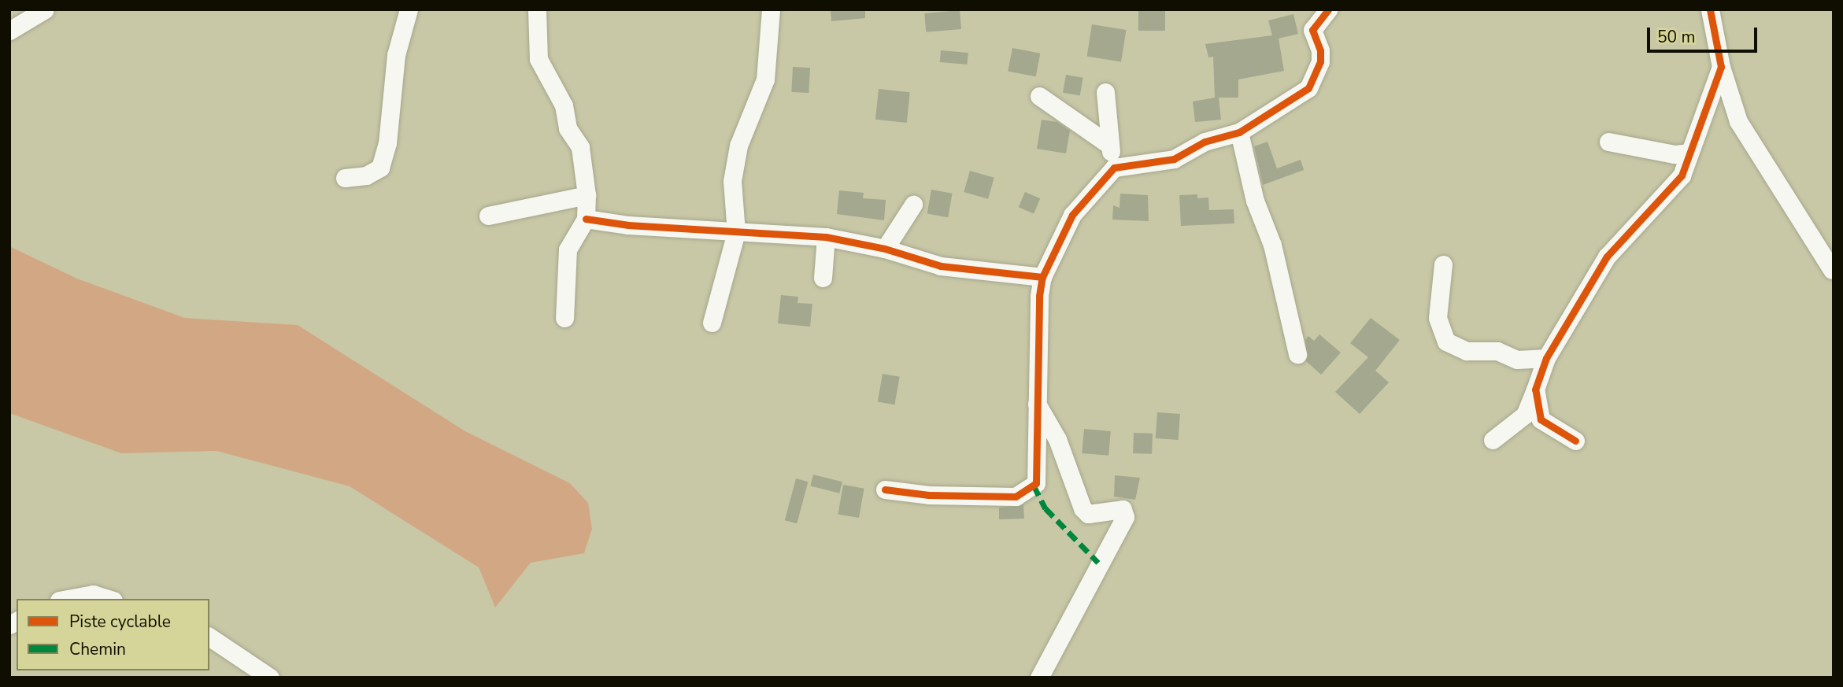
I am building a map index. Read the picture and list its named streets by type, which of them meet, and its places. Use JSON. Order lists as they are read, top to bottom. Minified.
{"legend":["Piste cyclable","Chemin"],"scale_bar":"50 m"}
